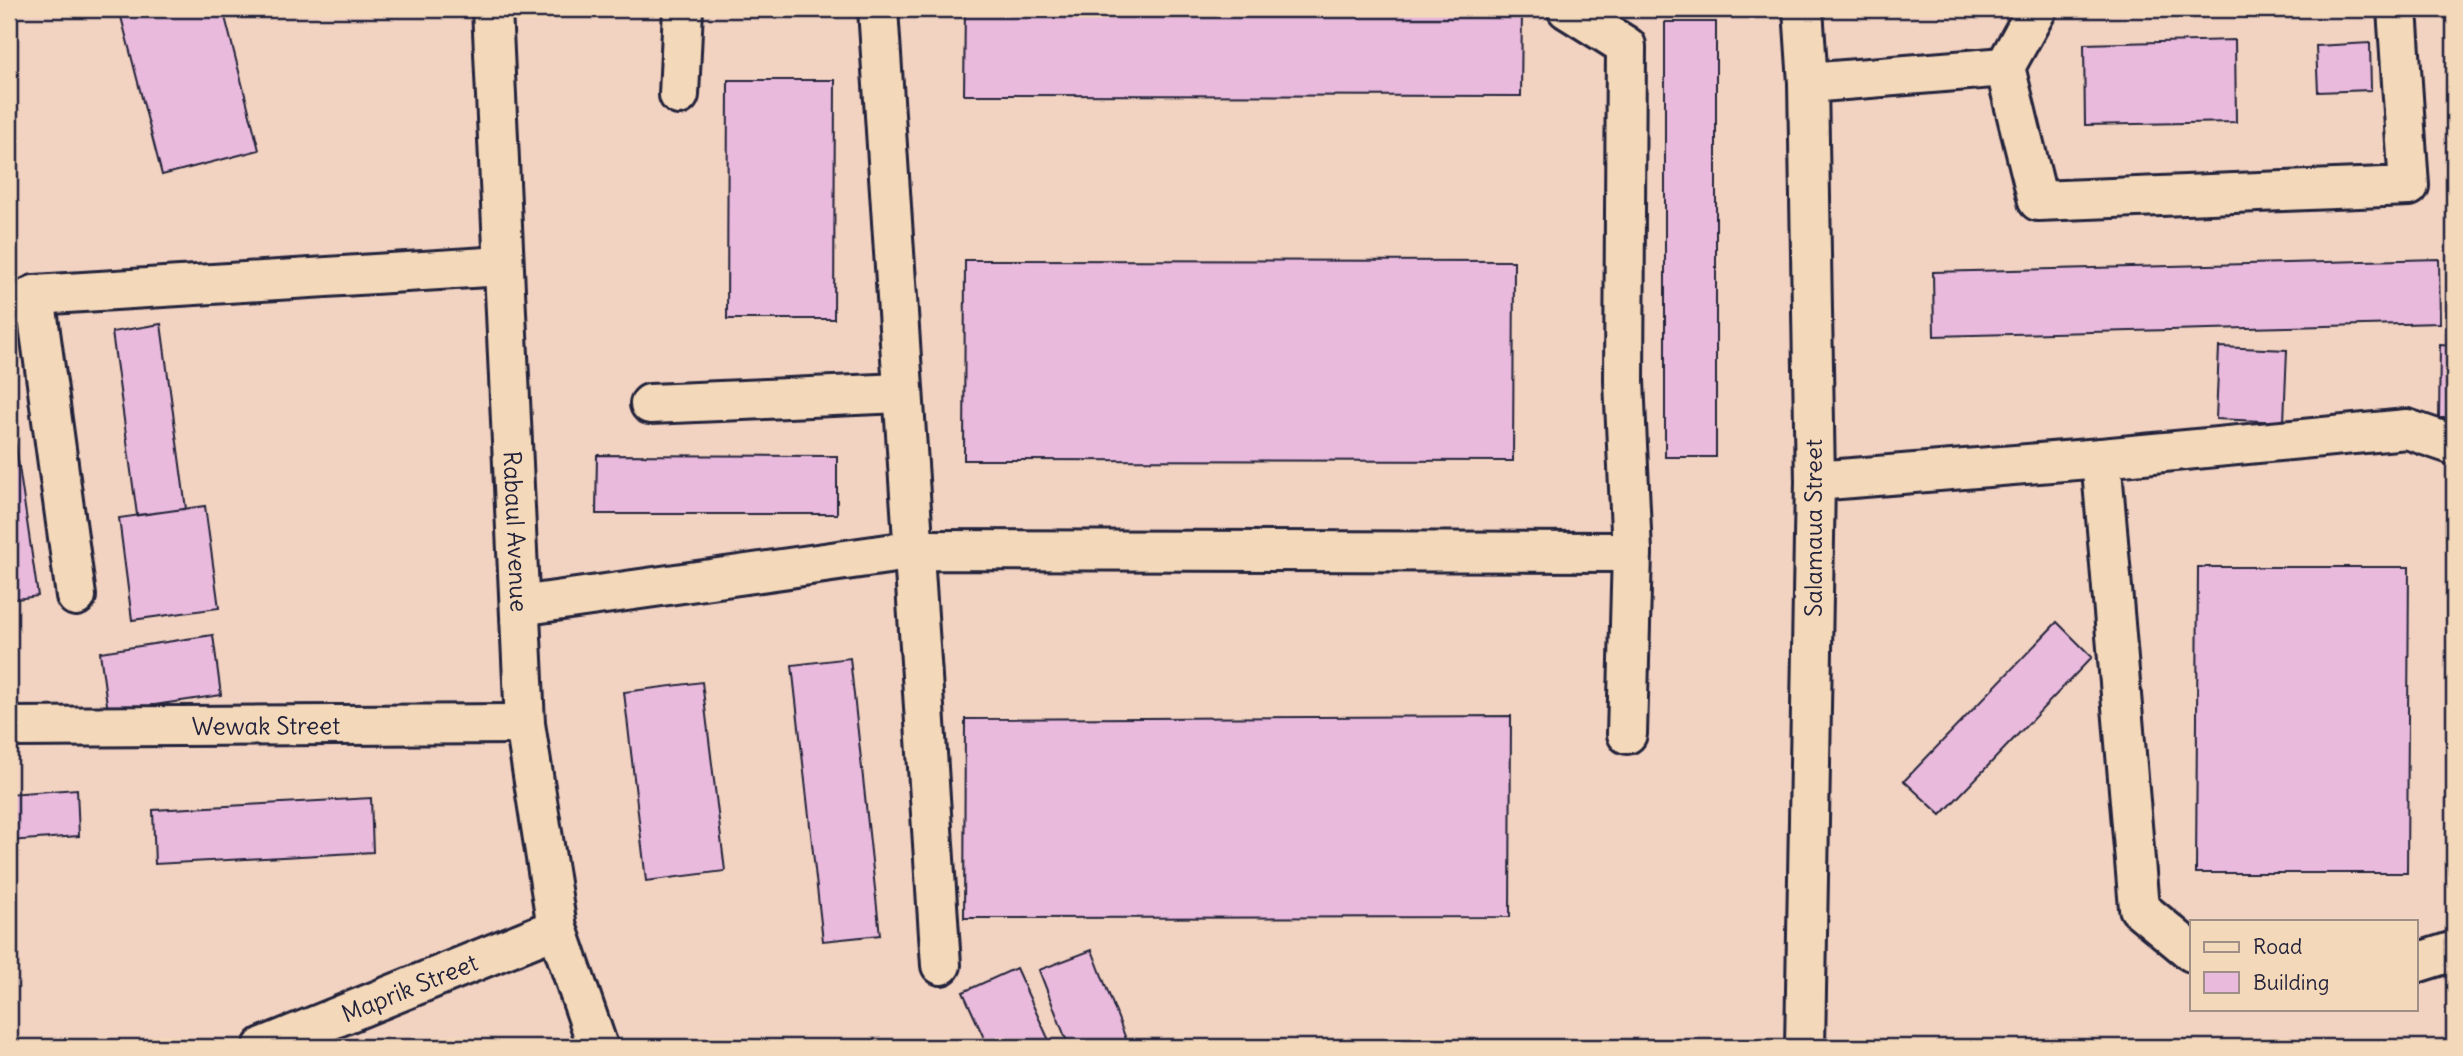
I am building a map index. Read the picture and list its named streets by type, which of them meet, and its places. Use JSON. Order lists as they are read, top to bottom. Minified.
{"streets":{"street":["Salamaua Street","Rabaul Avenue","Wewak Street","Maprik Street"]},"crossings":[["Rabaul Avenue","Wewak Street"],["Rabaul Avenue","Maprik Street"]],"legend":["Road","Building"]}
